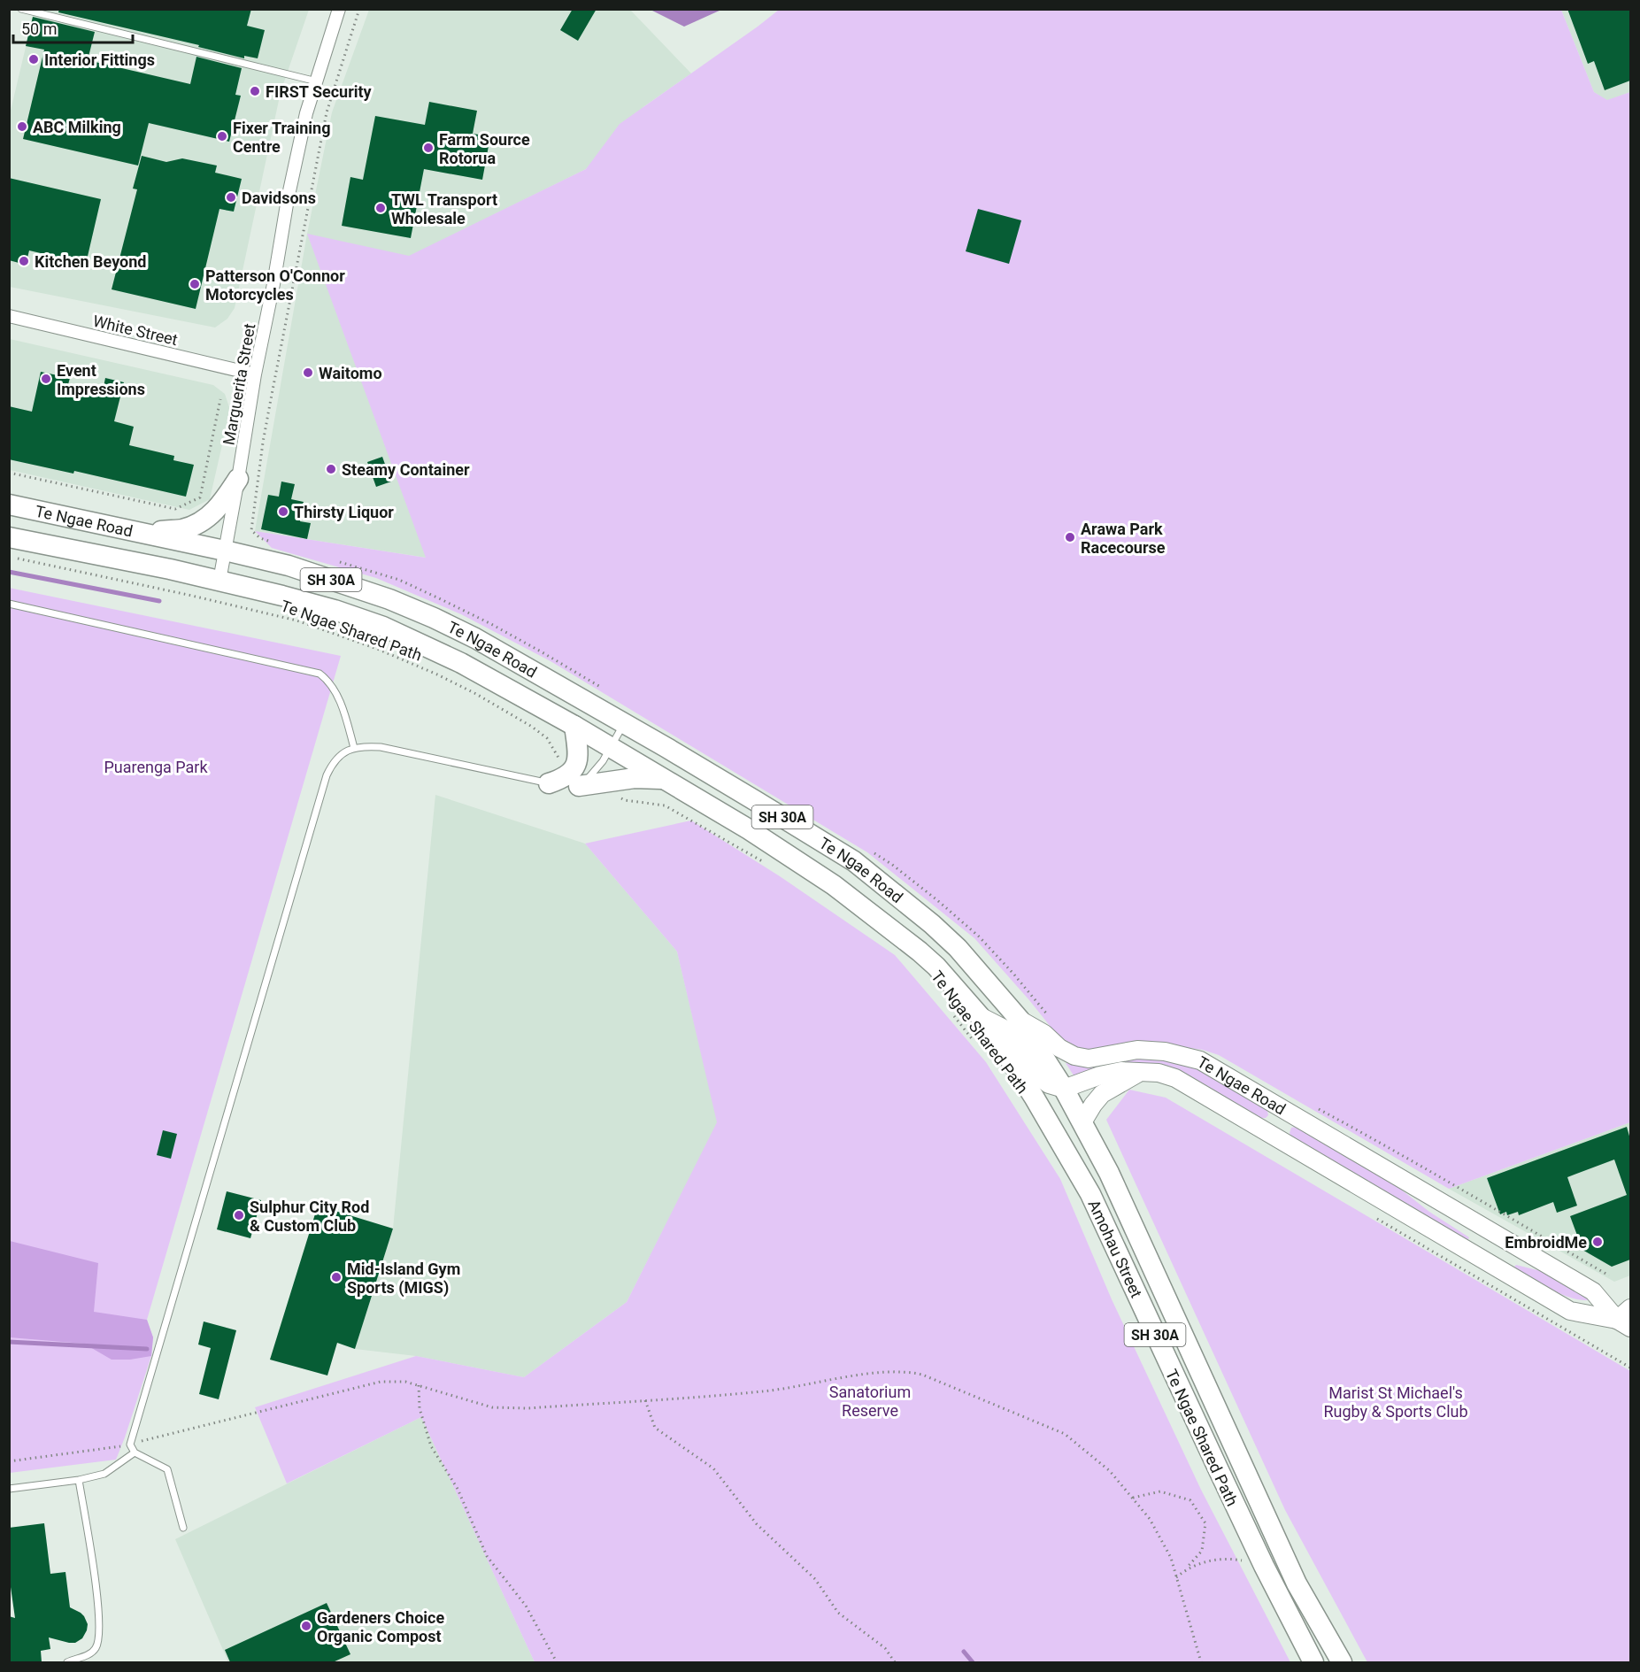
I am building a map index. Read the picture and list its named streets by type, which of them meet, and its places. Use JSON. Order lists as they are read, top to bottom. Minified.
{"streets":{"main road":["Te Ngae Road","SH 30A","Amohau Street"],"street":["White Street","Marguerita Street"],"path":["Te Ngae Shared Path"]},"crossings":[["White Street","Marguerita Street"],["Marguerita Street","Te Ngae Road"],["Te Ngae Road","Amohau Street"]],"parks":["Puarenga Park","Sanatorium Reserve","Marist St Michael's Rugby & Sports Club"],"places":["Interior Fittings","FIRST Security","ABC Milking","Fixer Training Centre","Farm Source Rotorua","Davidsons","TWL Transport Wholesale","Kitchen Beyond","Patterson O'Connor Motorcycles","Waitomo","Event Impressions","Steamy Container","Thirsty Liquor","Arawa Park Racecourse","Sulphur City Rod & Custom Club","EmbroidMe","Mid-Island Gym Sports (MIGS)","Gardeners Choice Organic Compost"],"scale_bar":"50 m"}
